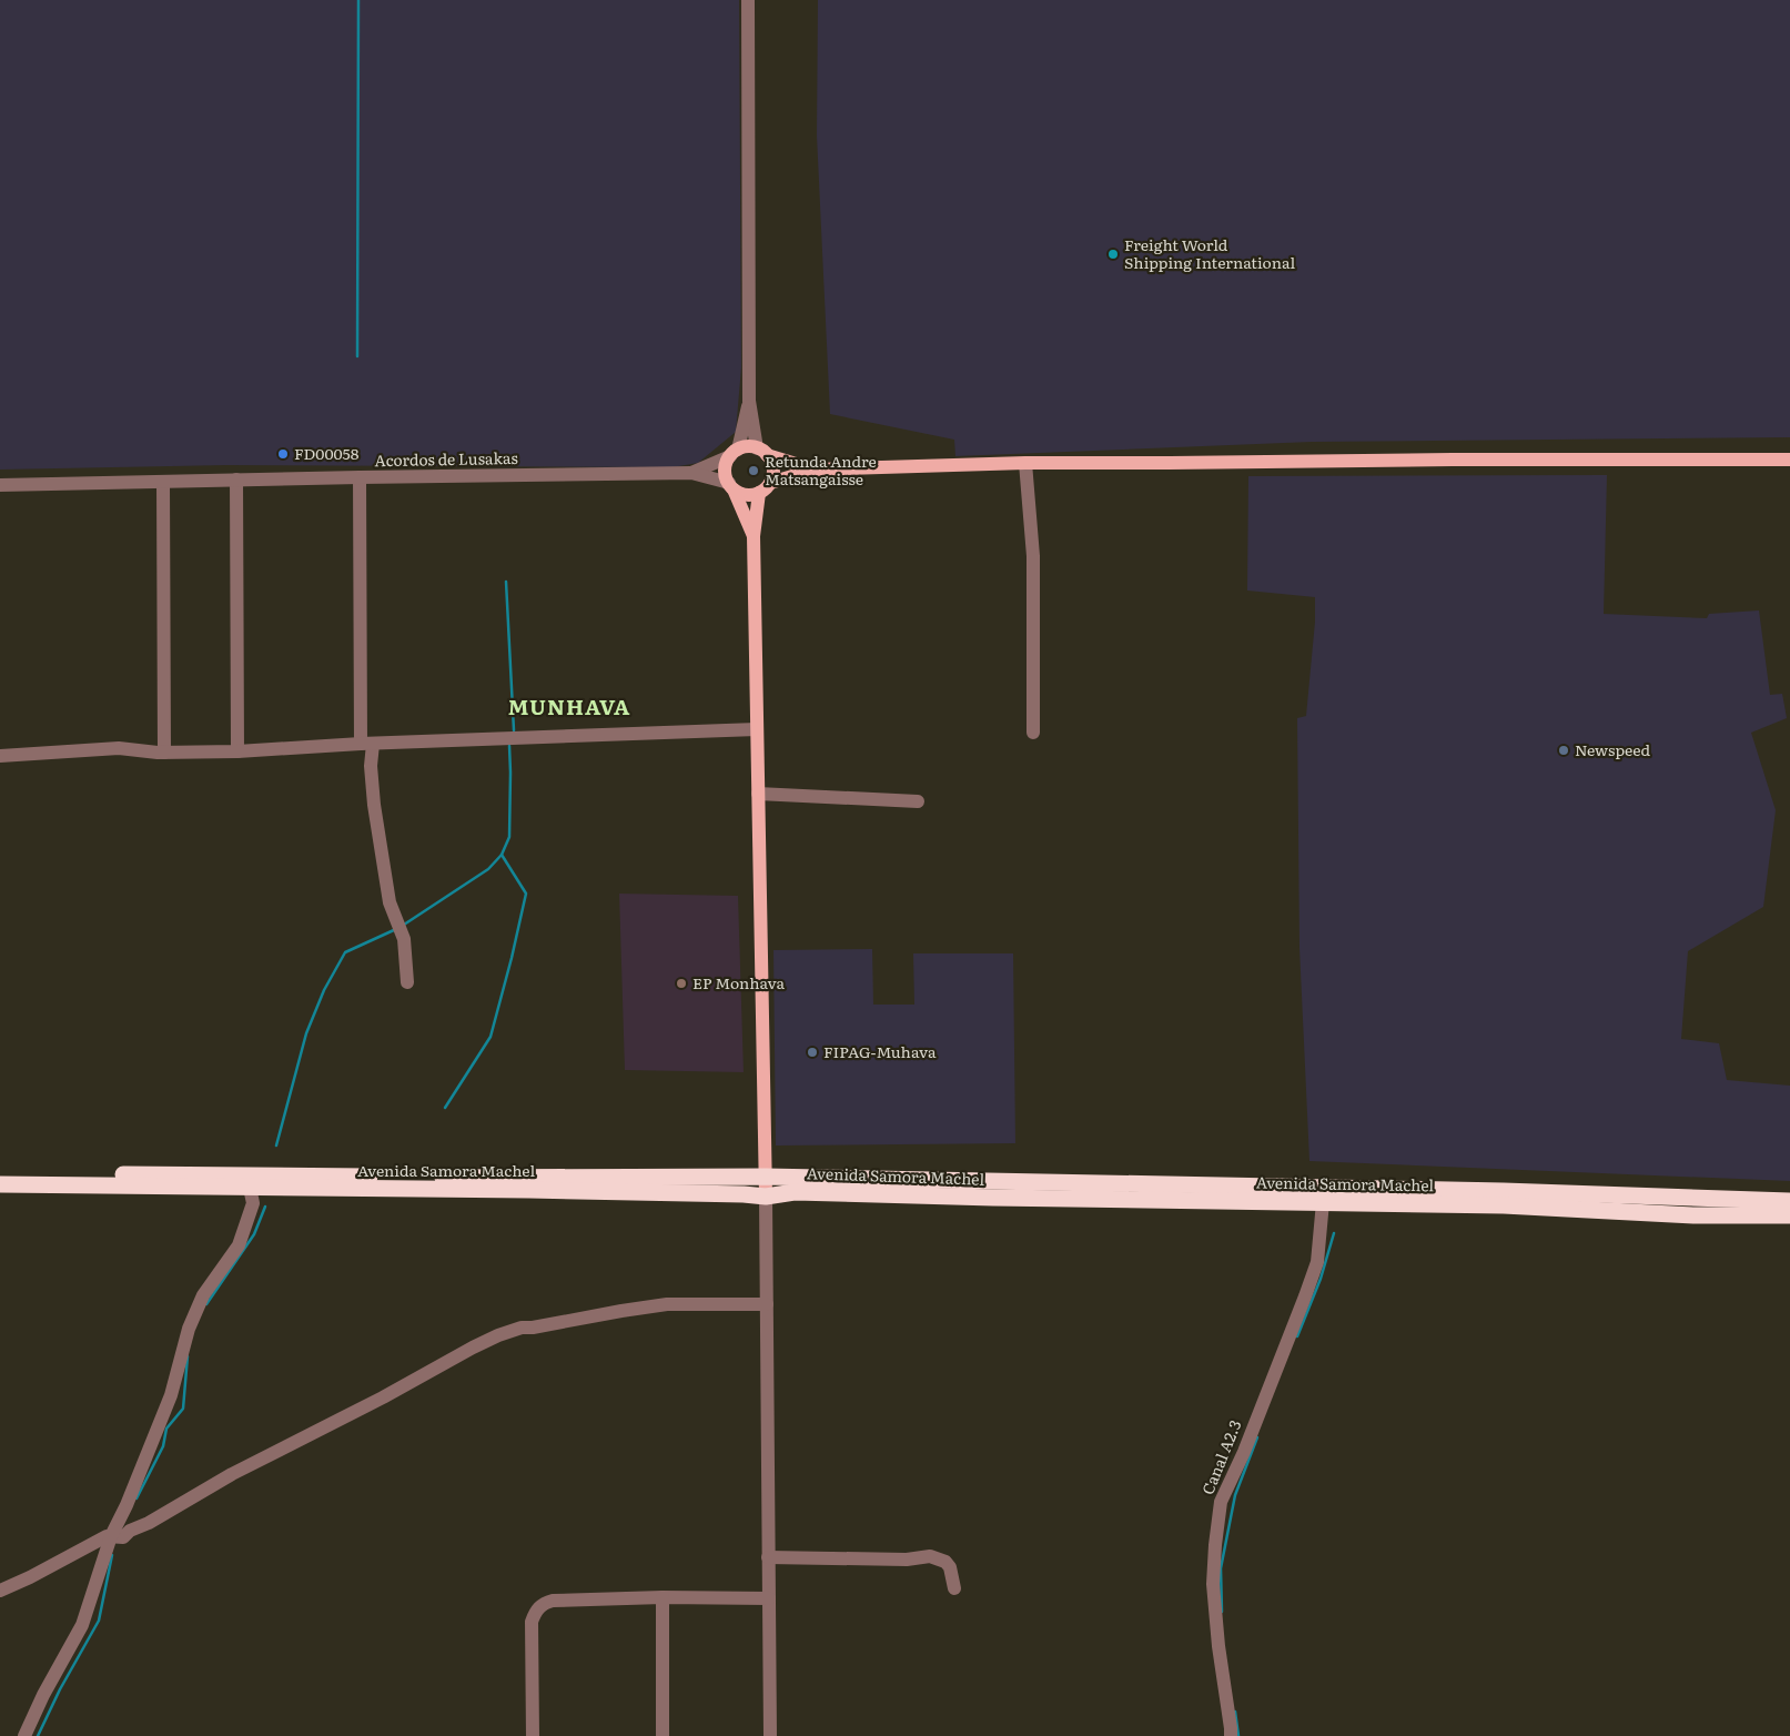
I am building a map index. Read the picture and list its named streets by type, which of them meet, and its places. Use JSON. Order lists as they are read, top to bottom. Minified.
{"streets":{"highway":["Avenida Samora Machel"],"street":["Acordos de Lusakas","Canal A2.3"]},"crossings":[["Avenida Samora Machel","Canal A2.3"]],"districts":["MUNHAVA"],"places":["Freight World Shipping International","FD00058","Retunda Andre Matsangaisse","Newspeed","EP Monhava","FIPAG-Muhava"]}
